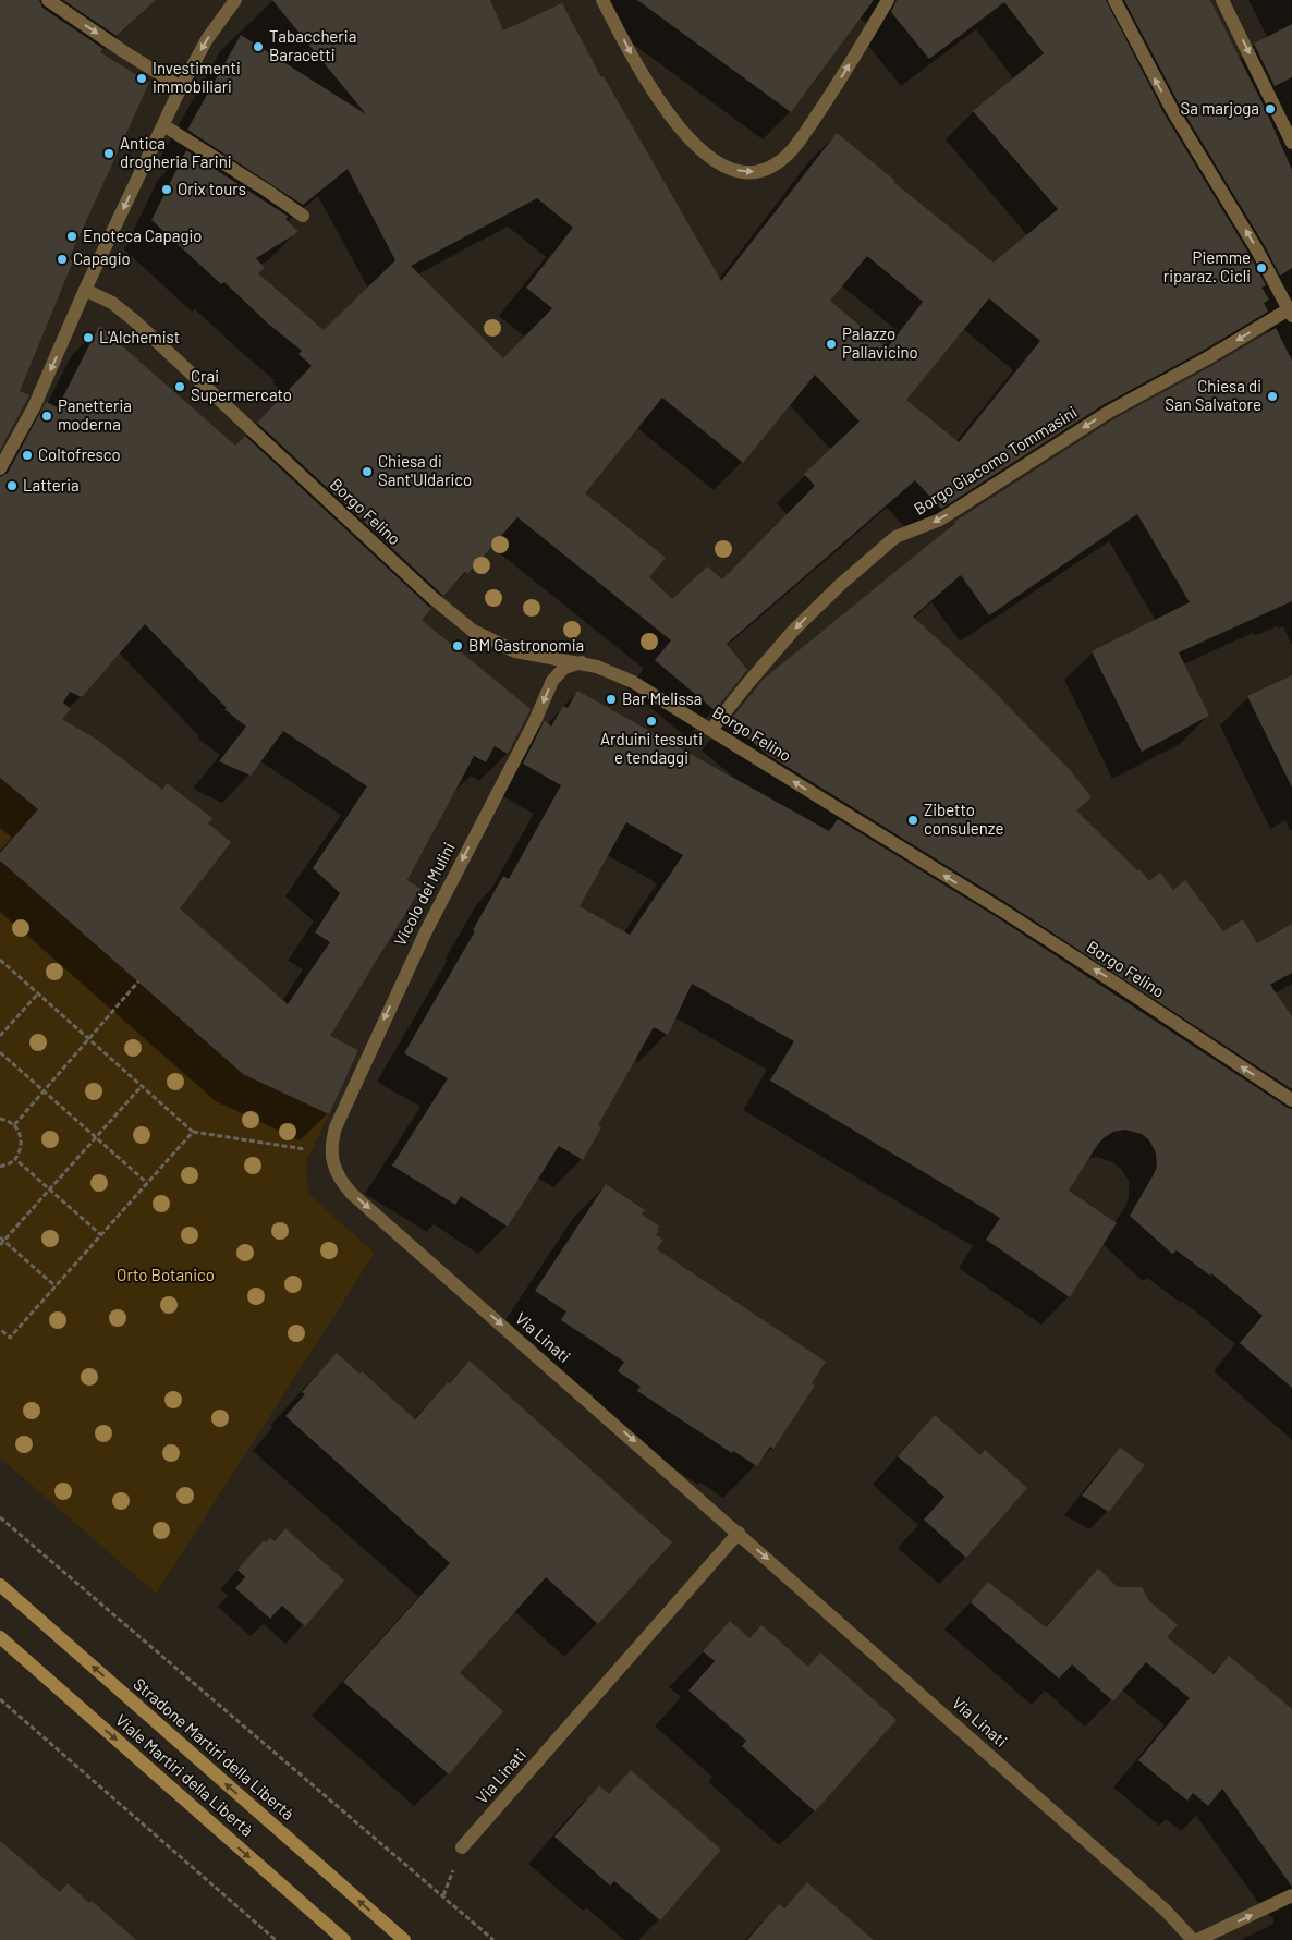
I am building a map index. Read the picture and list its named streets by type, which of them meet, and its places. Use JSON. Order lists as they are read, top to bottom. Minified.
{"streets":{"main road":["Stradone Martiri della Libertà","Viale Martiri della Libertà"],"street":["Borgo Giacomo Tommasini","Borgo Felino","Vicolo dei Mulini","Via Linati"]},"crossings":[["Borgo Giacomo Tommasini","Borgo Felino"],["Borgo Felino","Vicolo dei Mulini"],["Vicolo dei Mulini","Via Linati"]],"one_way":["Borgo Giacomo Tommasini","Borgo Felino","Vicolo dei Mulini","Via Linati","Stradone Martiri della Libertà","Viale Martiri della Libertà"],"parks":["Orto Botanico"],"places":["Tabaccheria Baracetti","Investimenti immobiliari","Sa marjoga","Antica drogheria Farini","Orix tours","Enoteca Capagio","Capagio","Piemme riparaz. Cicli","L'Alchemist","Palazzo Pallavicino","Crai Supermercato","Chiesa di San Salvatore","Panetteria moderna","Coltofresco","Chiesa di Sant'Uldarico","Latteria","BM Gastronomia","Bar Melissa","Arduini tessuti e tendaggi","Zibetto consulenze"]}
